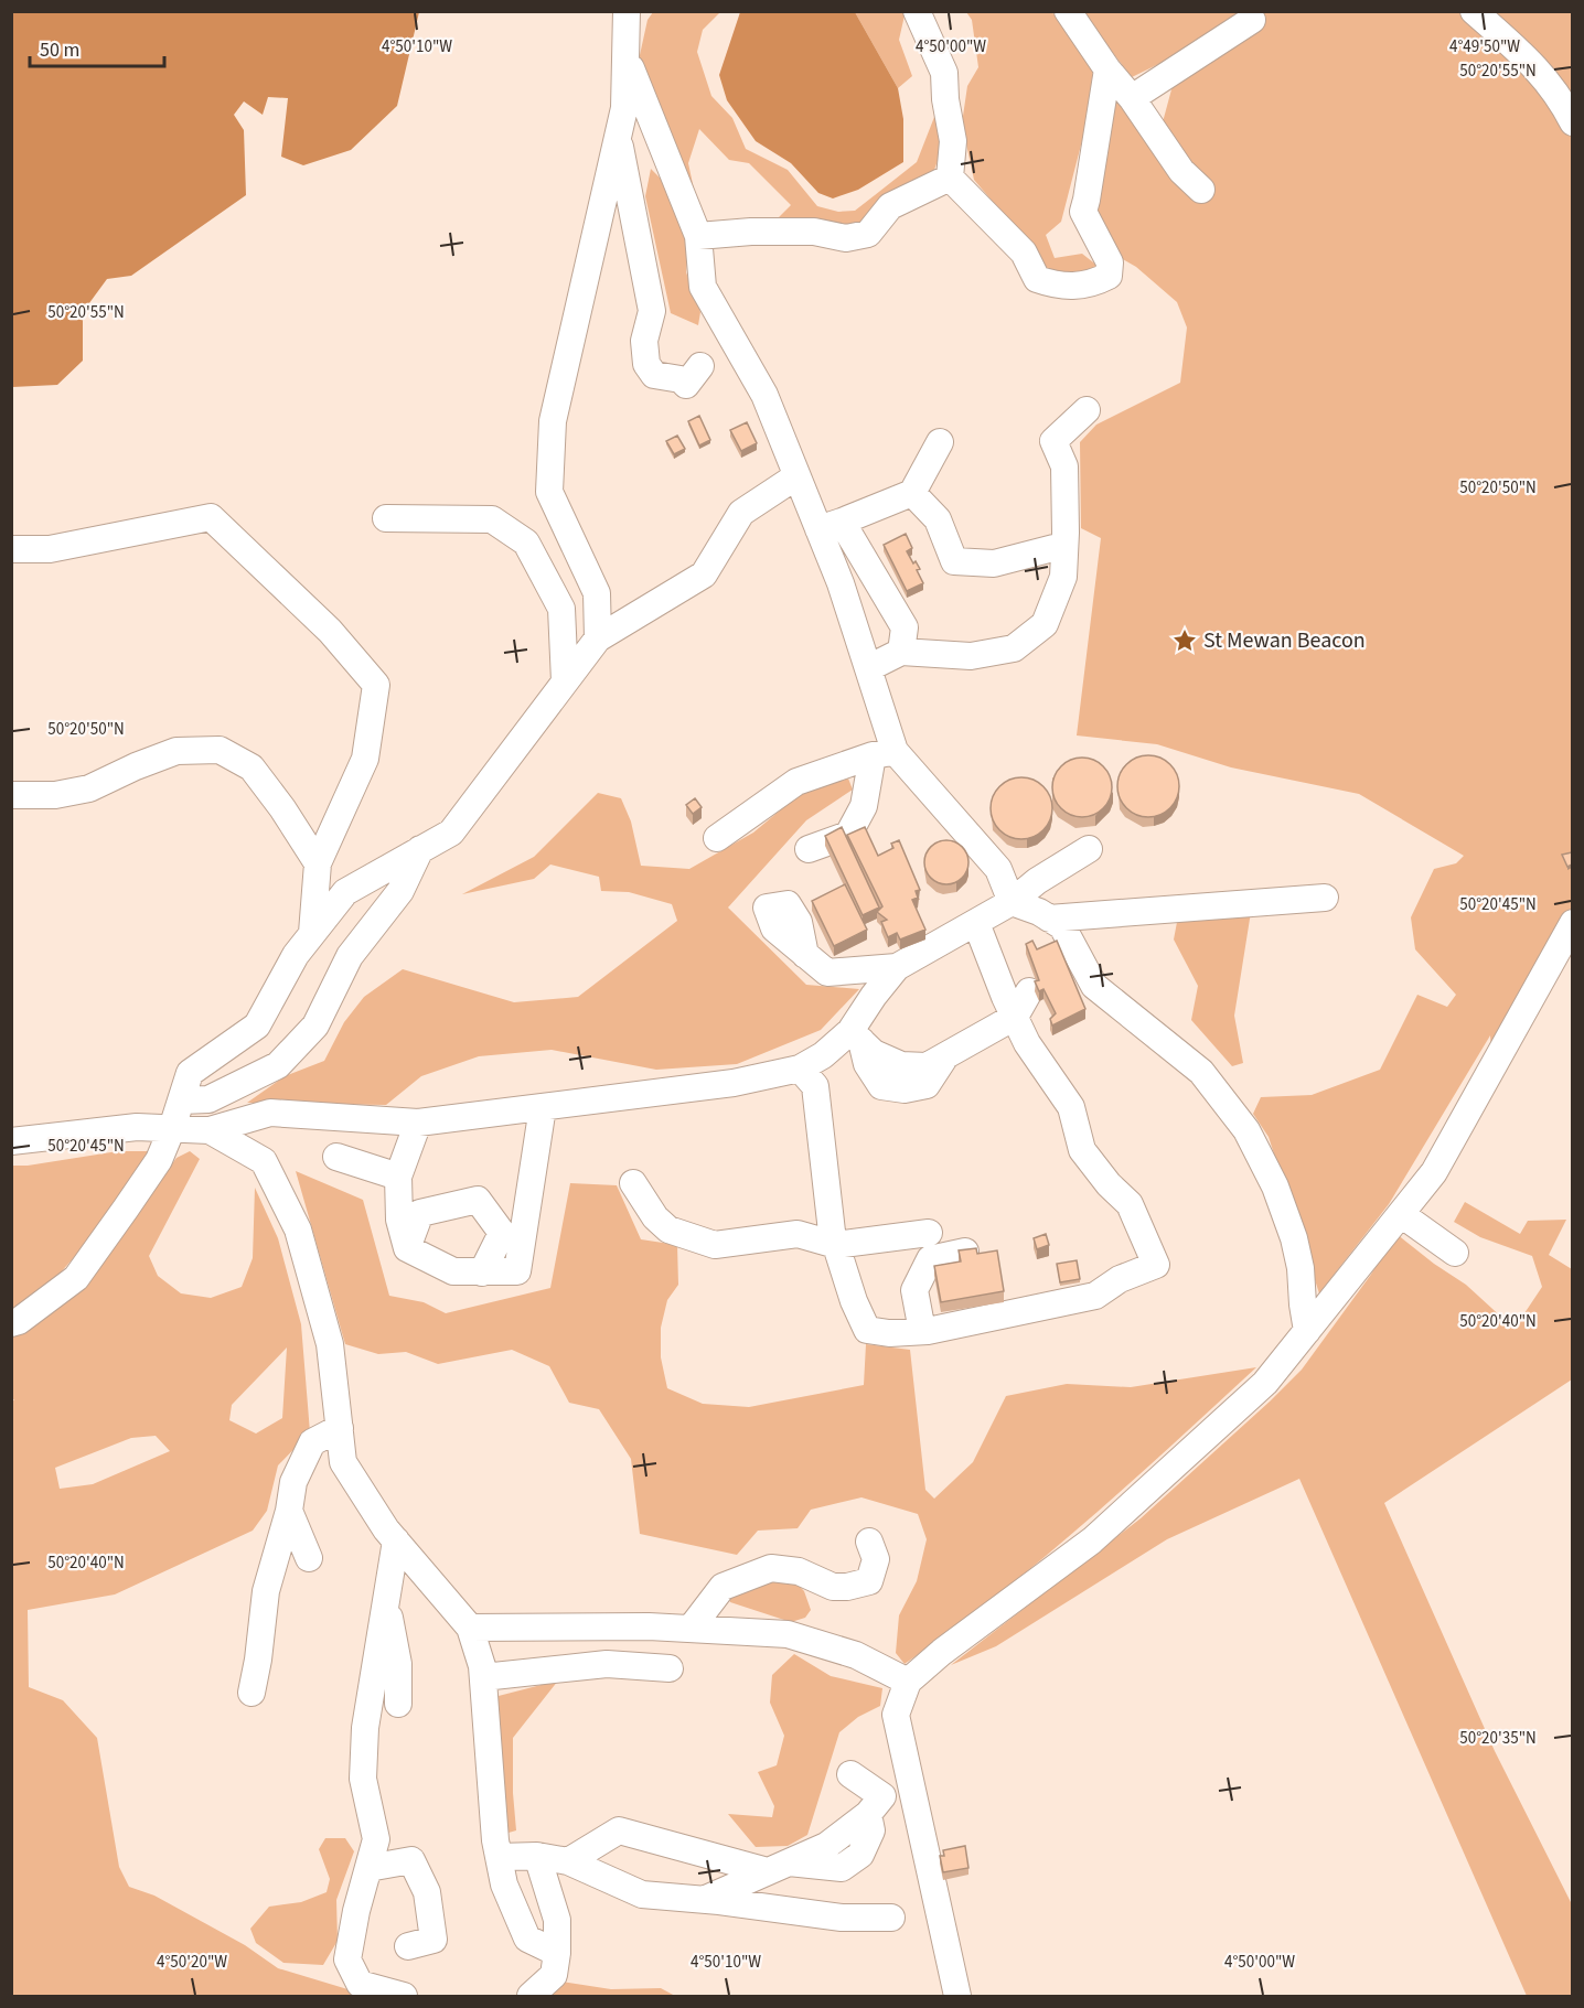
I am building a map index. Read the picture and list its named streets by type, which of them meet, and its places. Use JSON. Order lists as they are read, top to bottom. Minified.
{"places":{"place":["St Mewan Beacon"]},"scale_bar":"50 m","coordinates":["4°50'10\"W","4°50'00\"W","4°49'50\"W","50°20'55\"N","50°20'50\"N","50°20'45\"N","50°20'40\"N","50°20'35\"N","4°50'20\"W"]}
